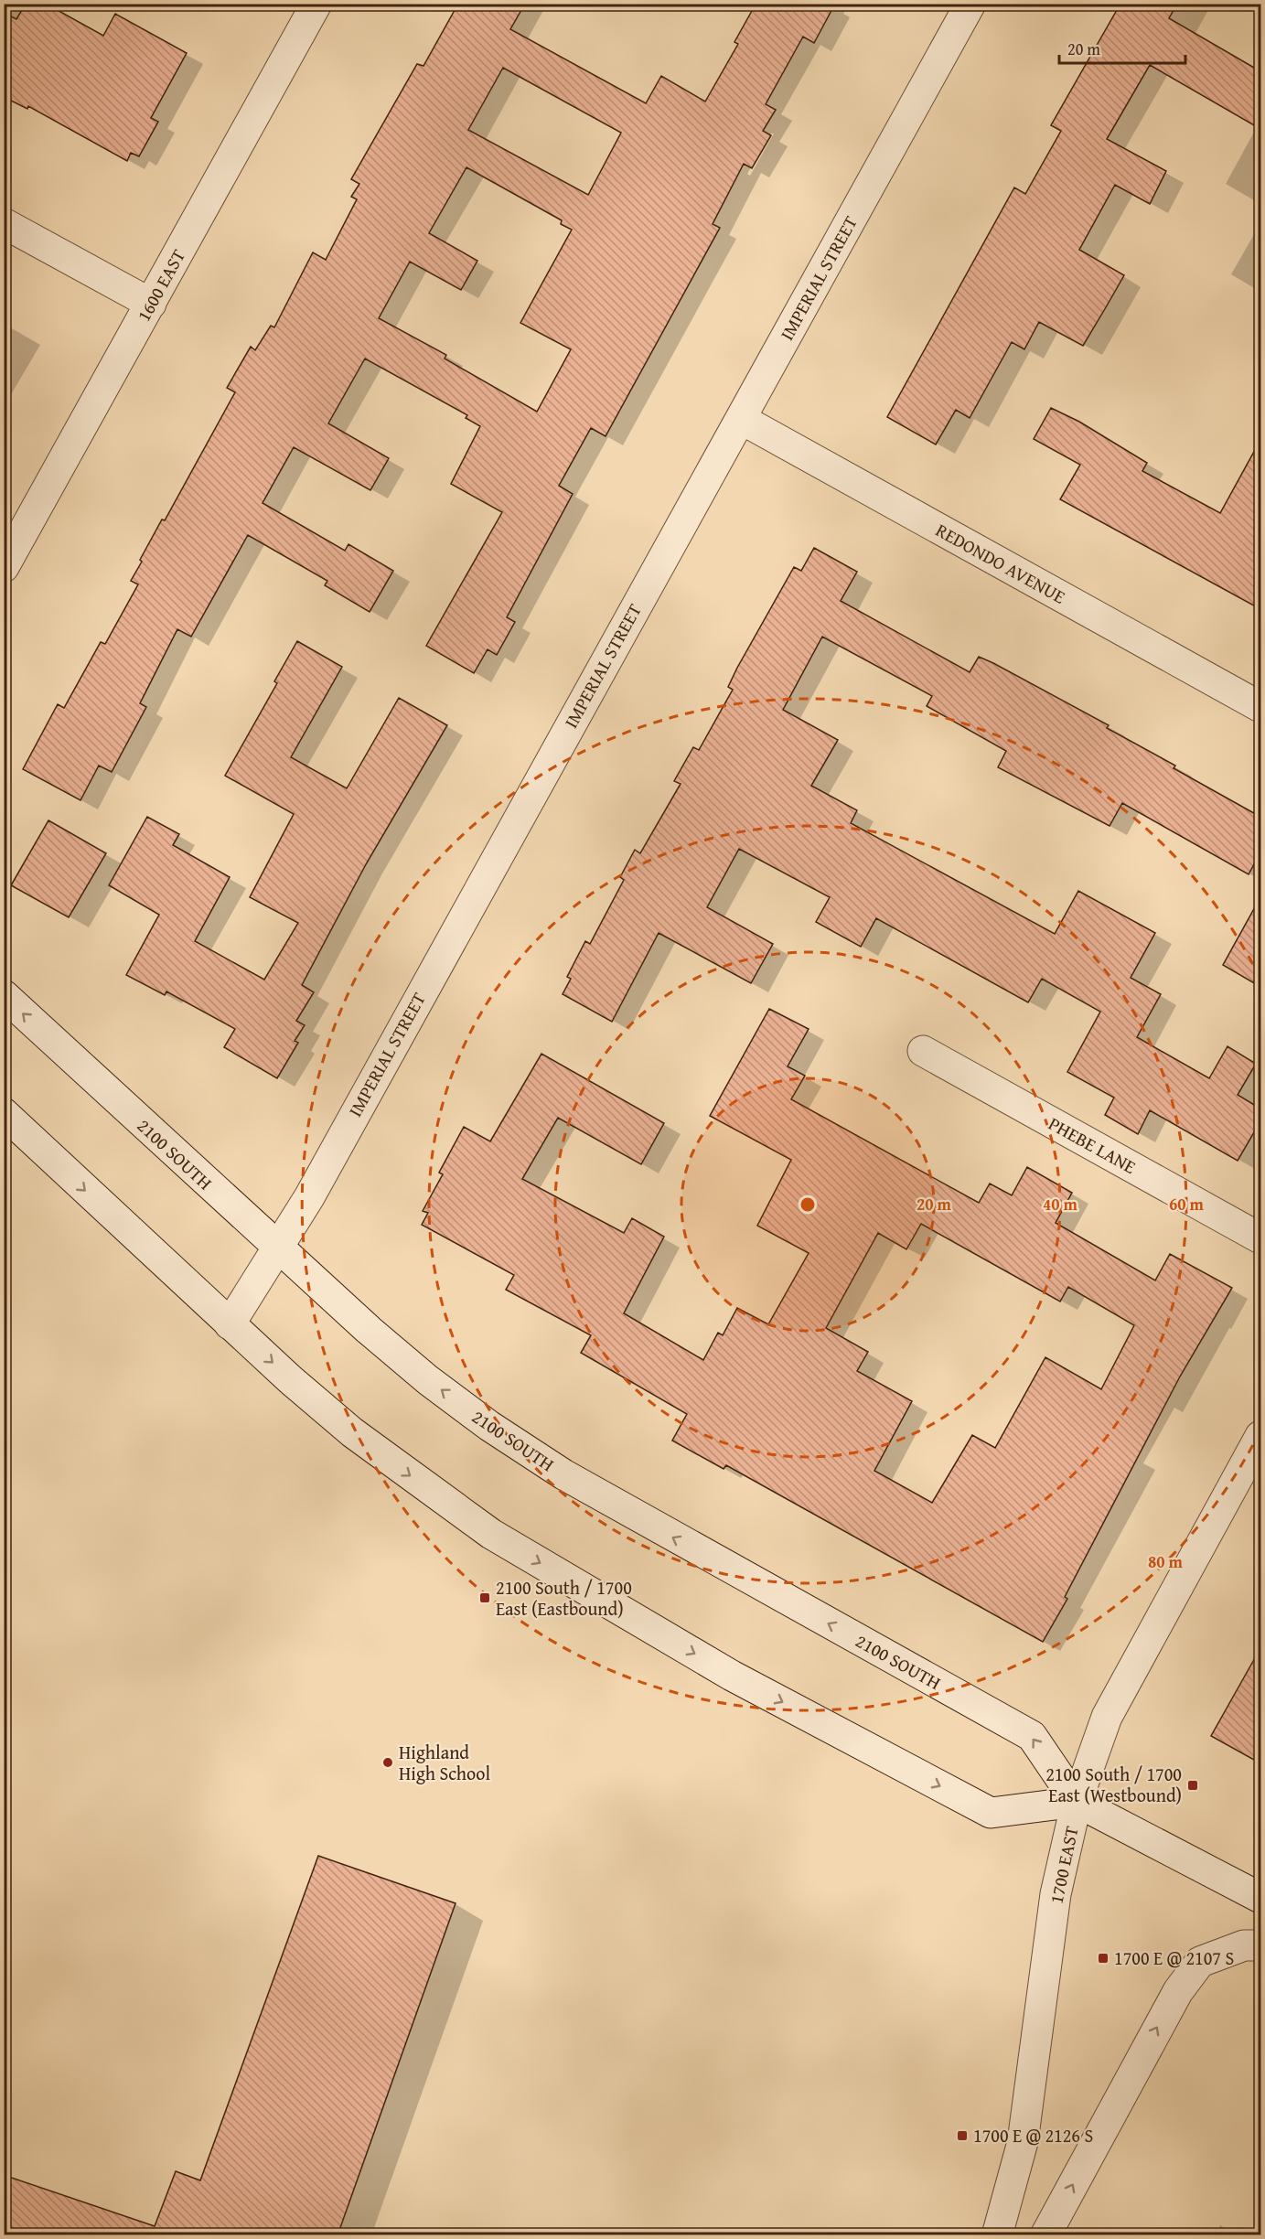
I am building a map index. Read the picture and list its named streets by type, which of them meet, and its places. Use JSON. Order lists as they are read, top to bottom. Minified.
{"streets":{"street":["IMPERIAL STREET","1600 EAST","REDONDO AVENUE","PHEBE LANE","2100 SOUTH","1700 EAST"]},"crossings":[["IMPERIAL STREET","REDONDO AVENUE"],["IMPERIAL STREET","2100 SOUTH"],["2100 SOUTH","1700 EAST"]],"places":{"transit":["2100 South / 1700 East (Eastbound)","2100 South / 1700 East (Westbound)","1700 E @ 2107 S","1700 E @ 2126 S"],"other":["Highland High School"]},"scale_bar":"20 m","rings":["20 m","40 m","60 m","80 m"]}
